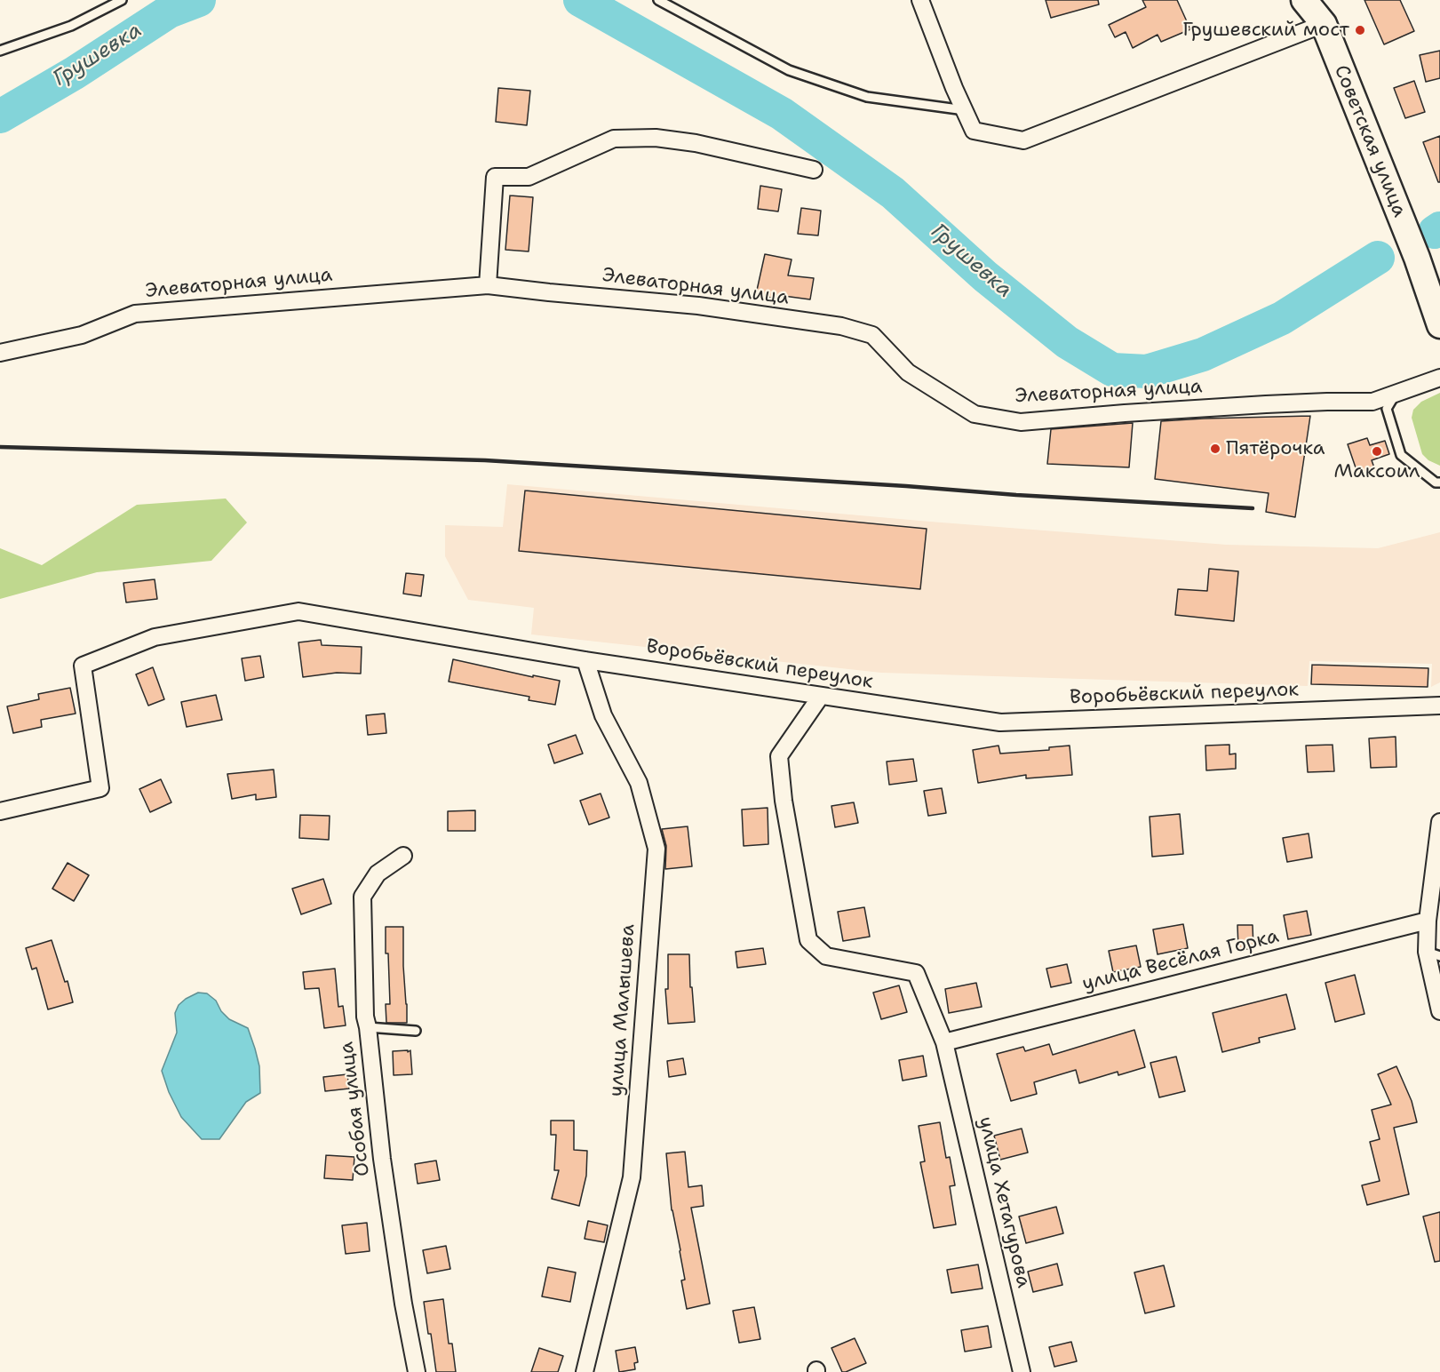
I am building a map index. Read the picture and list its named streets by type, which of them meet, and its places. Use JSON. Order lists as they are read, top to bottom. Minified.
{"streets":{"main road":["Советская улица"],"street":["Элеваторная улица","Воробьёвский переулок","улица Весёлая Горка","улица Малышева","Особая улица","улица Хетагурова"]},"crossings":[["Воробьёвский переулок","улица Малышева"],["Воробьёвский переулок","улица Хетагурова"],["улица Весёлая Горка","улица Хетагурова"]],"water":["Грушевка"],"places":["Грушевский мост","Пятёрочка","Максоил"]}
